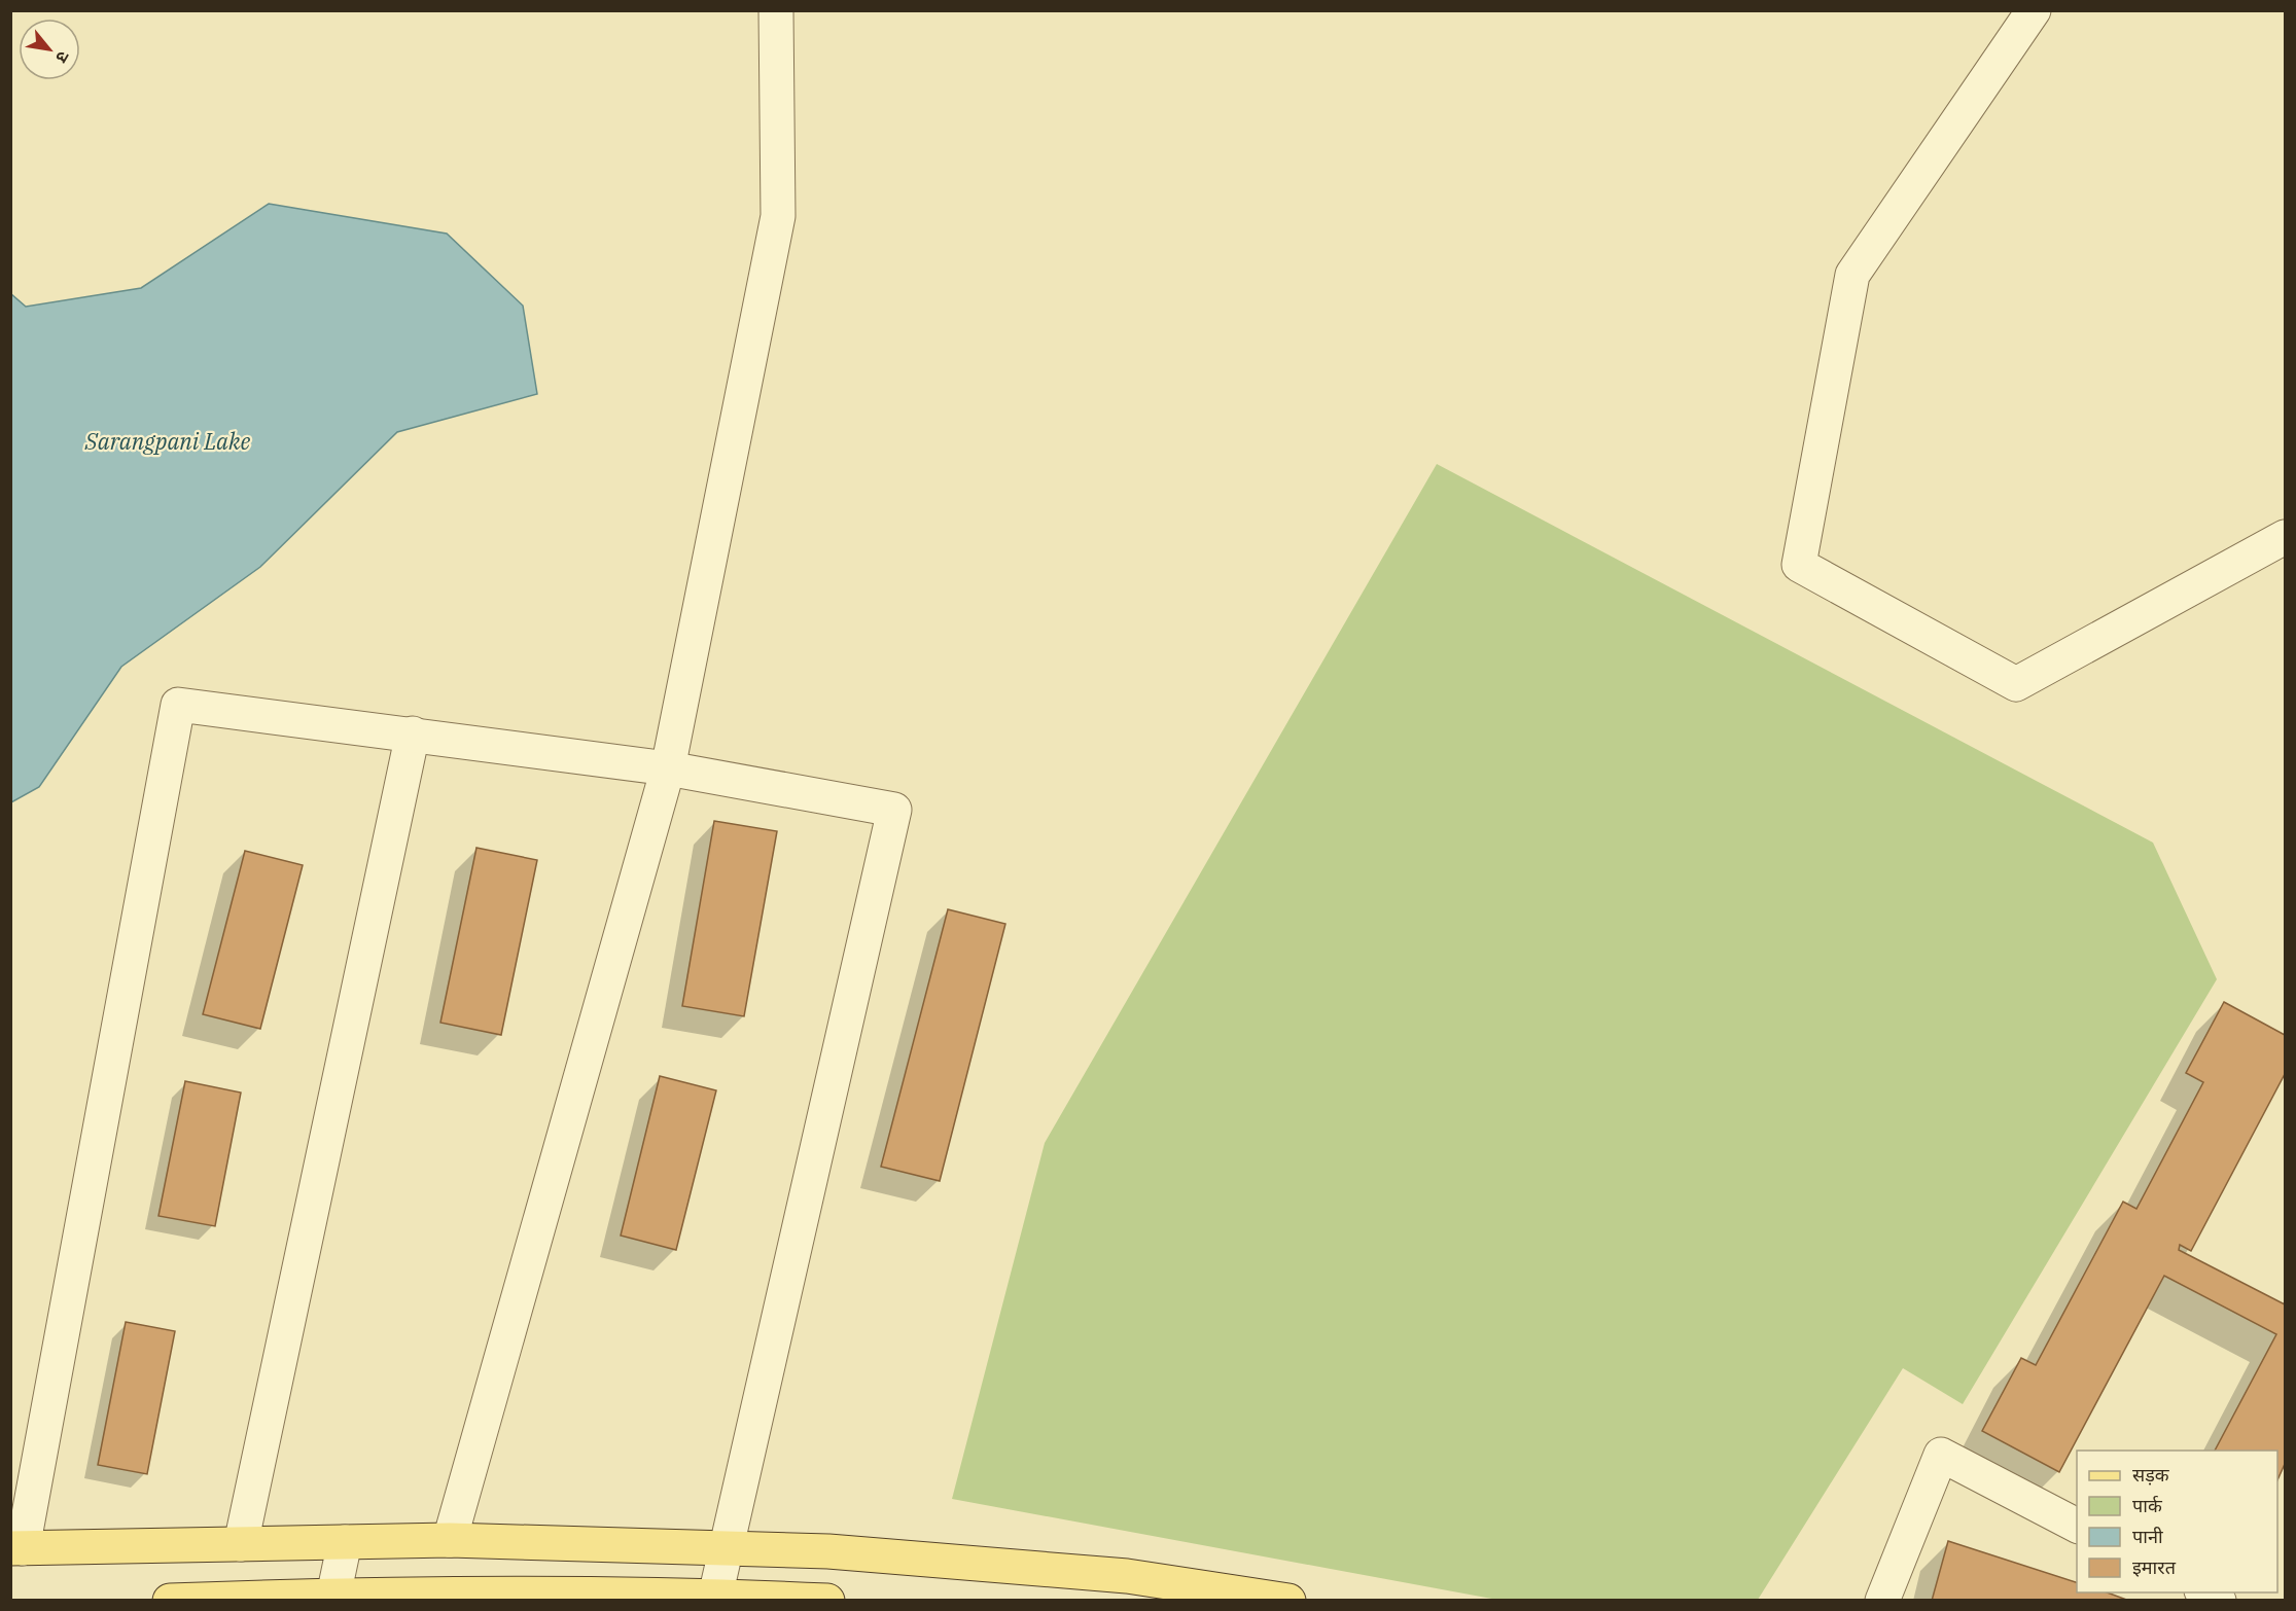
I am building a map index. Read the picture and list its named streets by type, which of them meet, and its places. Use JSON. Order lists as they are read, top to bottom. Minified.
{"water":["Sarangpani Lake"],"legend":["सड़क","पार्क","पानी","इमारत"],"north":"bottom right"}
